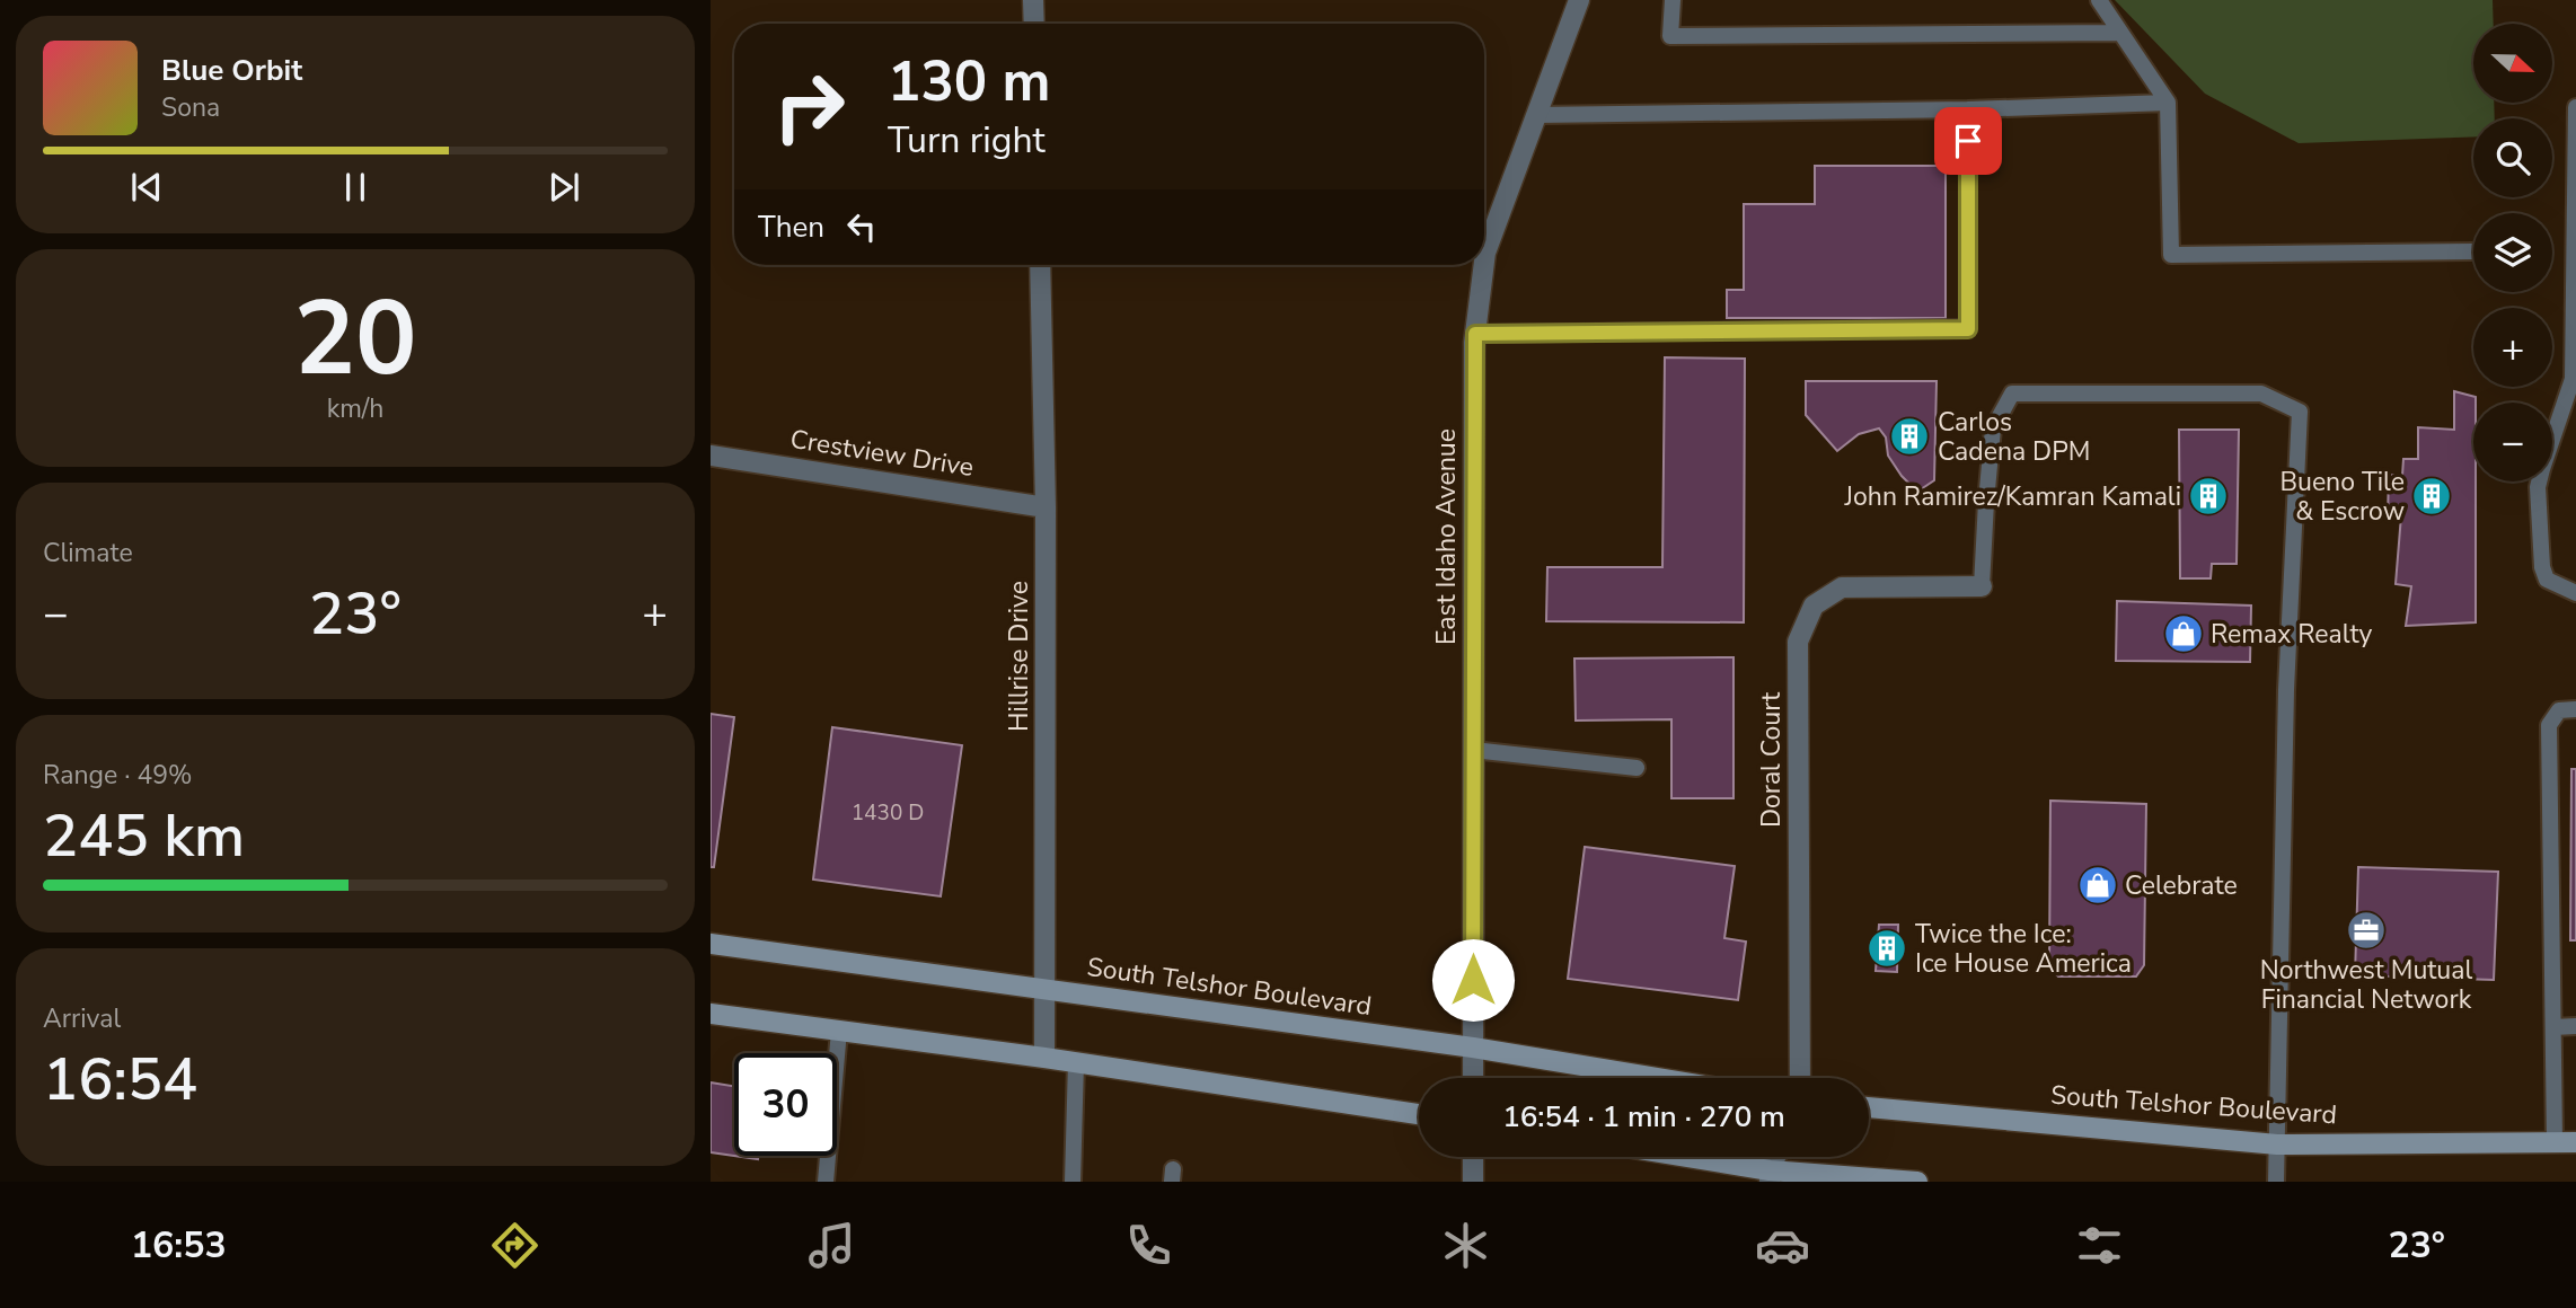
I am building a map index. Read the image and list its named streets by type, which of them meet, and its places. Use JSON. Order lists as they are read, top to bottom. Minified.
{"streets":{"main road":["South Telshor Boulevard"],"street":["Crestview Drive","East Idaho Avenue","Hillrise Drive","Doral Court"]},"crossings":[["Crestview Drive","Hillrise Drive"],["East Idaho Avenue","South Telshor Boulevard"],["Hillrise Drive","South Telshor Boulevard"]],"places":{"building":["Carlos Cadena DPM","John Ramirez/Kamran Kamali","Bueno Tile & Escrow","Twice the Ice: Ice House America"],"shop":["Remax Realty","Celebrate"],"office":["Northwest Mutual Financial Network"]},"house_numbers":["1430 D"],"north":"right","page":{"map_buttons":["+","−"],"turn":["130 m","Turn right"],"song":["Blue Orbit","Sona"],"then":"Then","tile":[["20","km/h"],"Climate",["Range · 49%","245 km"],["Arrival","16:54"]],"heat":["−","23°","+"],"limit":"30","trip":"16:54 · 1 min · 270 m","tabs":["16:53","23°"]}}
